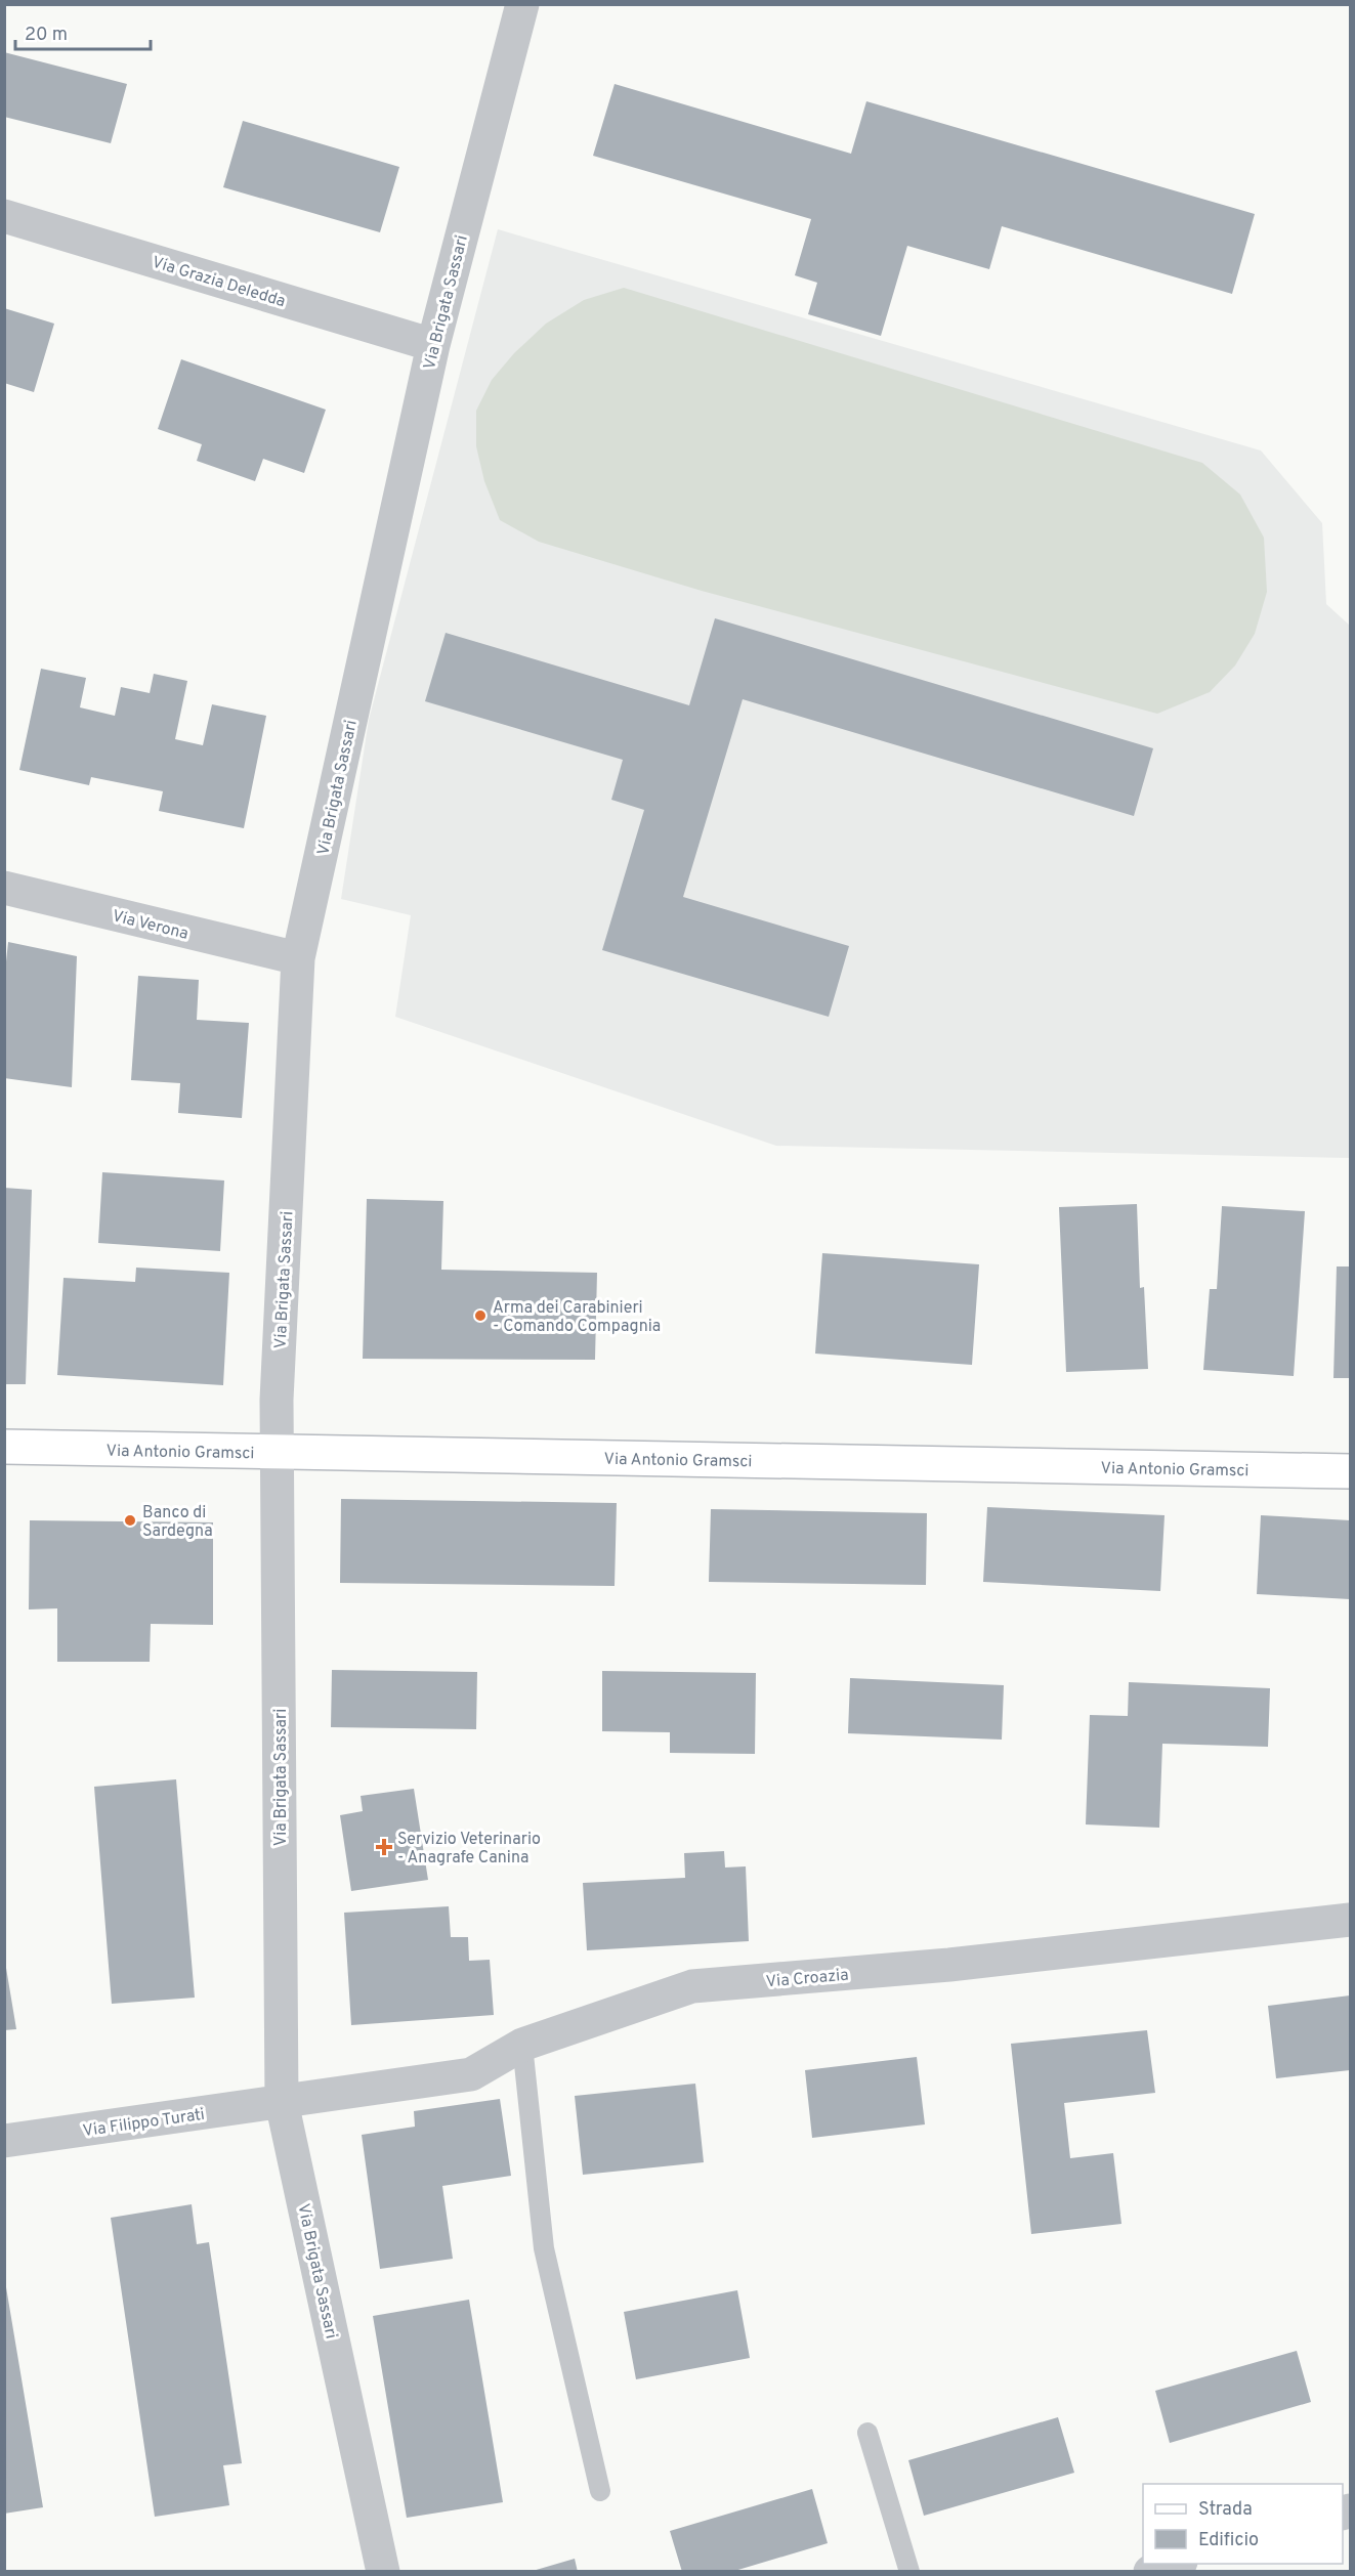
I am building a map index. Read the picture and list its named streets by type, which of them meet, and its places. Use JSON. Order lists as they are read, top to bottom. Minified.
{"streets":{"street":["Via Grazia Deledda","Via Brigata Sassari","Via Verona","Via Antonio Gramsci","Via Croazia","Via Filippo Turati"]},"crossings":[["Via Grazia Deledda","Via Brigata Sassari"],["Via Brigata Sassari","Via Verona"],["Via Brigata Sassari","Via Antonio Gramsci"],["Via Brigata Sassari","Via Croazia"],["Via Brigata Sassari","Via Filippo Turati"],["Via Croazia","Via Filippo Turati"]],"places":{"other":["Arma dei Carabinieri - Comando Compagnia","Banco di Sardegna"],"health":["Servizio Veterinario - Anagrafe Canina"]},"legend":["Strada","Edificio"],"scale_bar":"20 m"}
